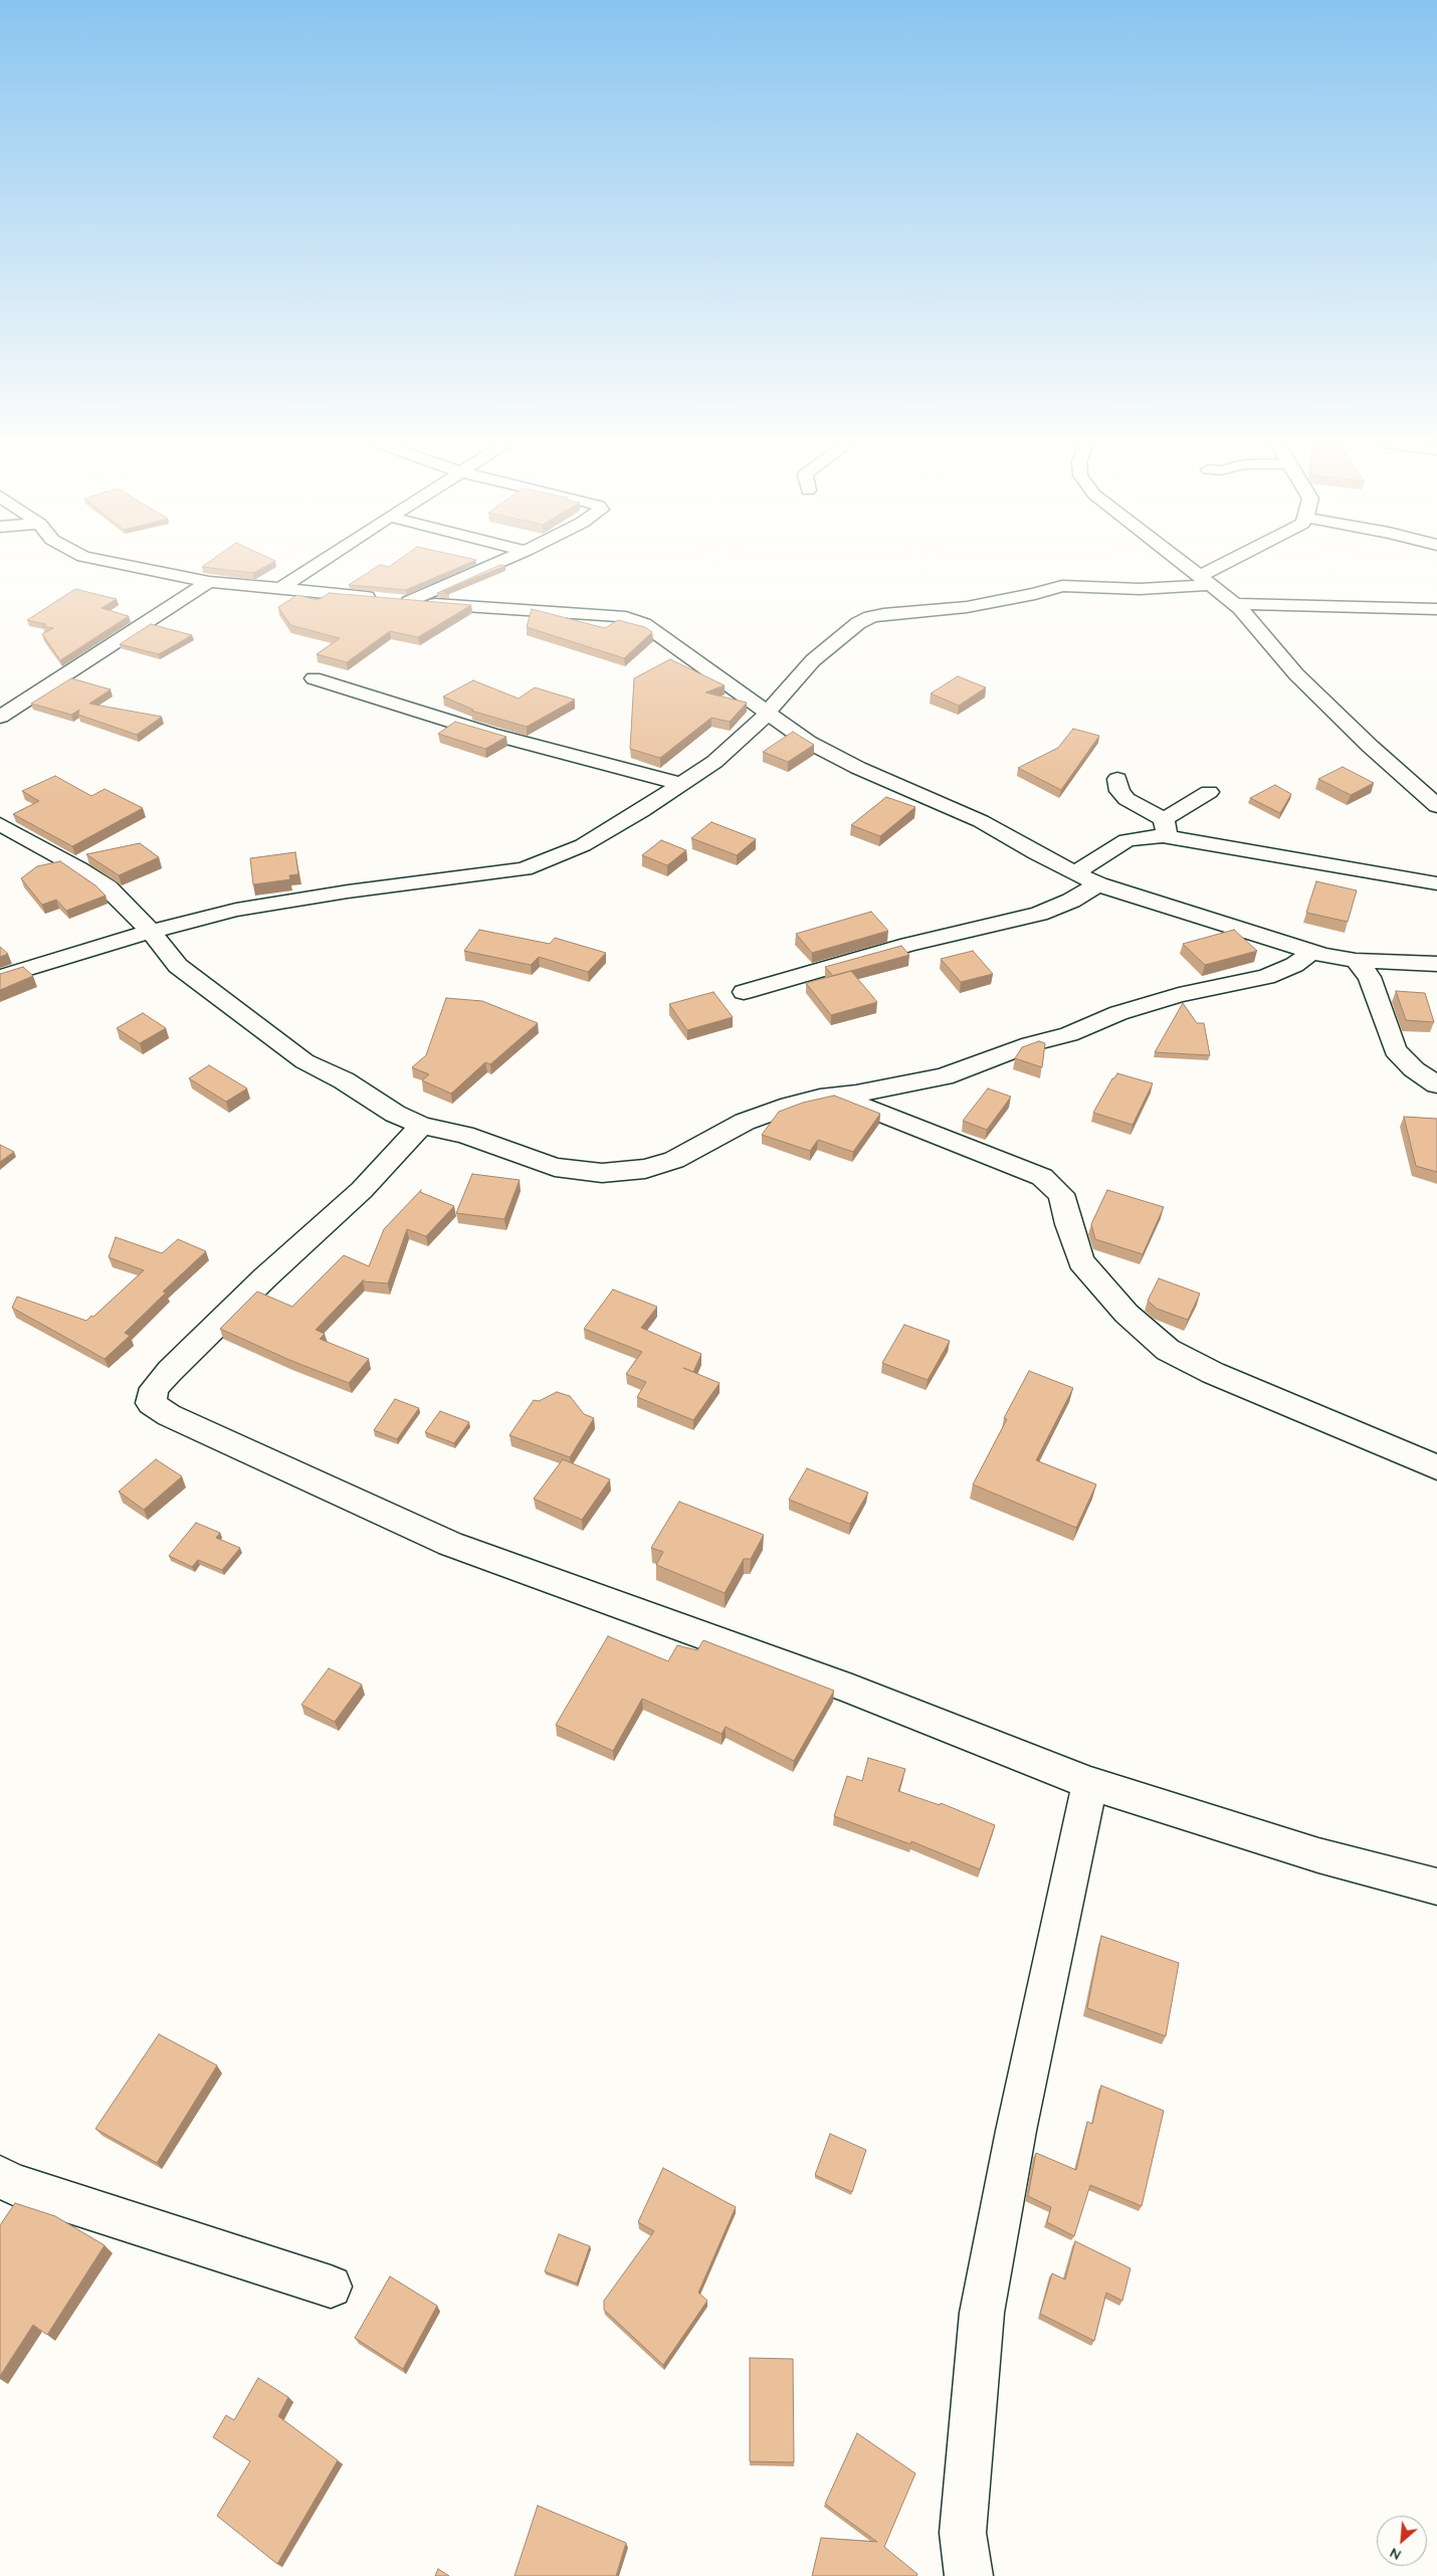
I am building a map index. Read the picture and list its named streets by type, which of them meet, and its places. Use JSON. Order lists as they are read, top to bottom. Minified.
{"north":"bottom left"}
